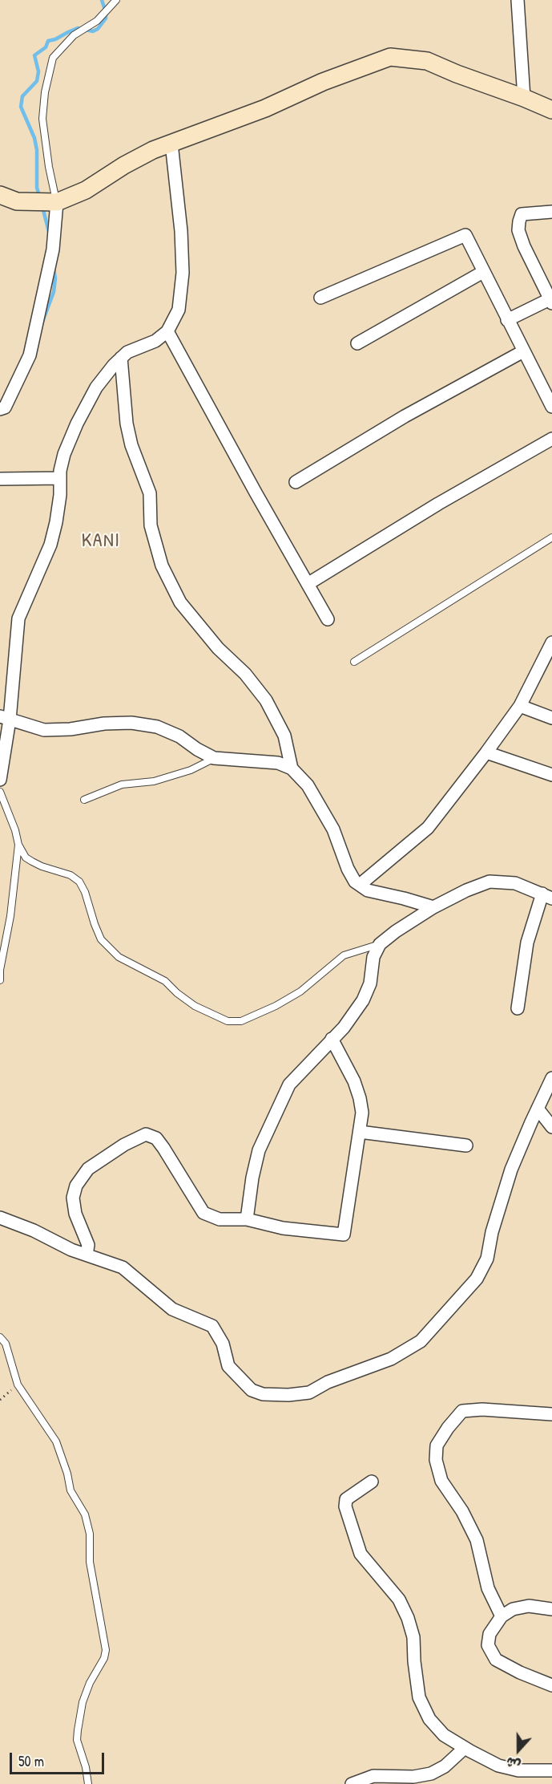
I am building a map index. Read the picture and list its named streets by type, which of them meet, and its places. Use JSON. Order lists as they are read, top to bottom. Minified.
{"districts":["KANI"],"scale_bar":"50 m","north":"bottom"}
